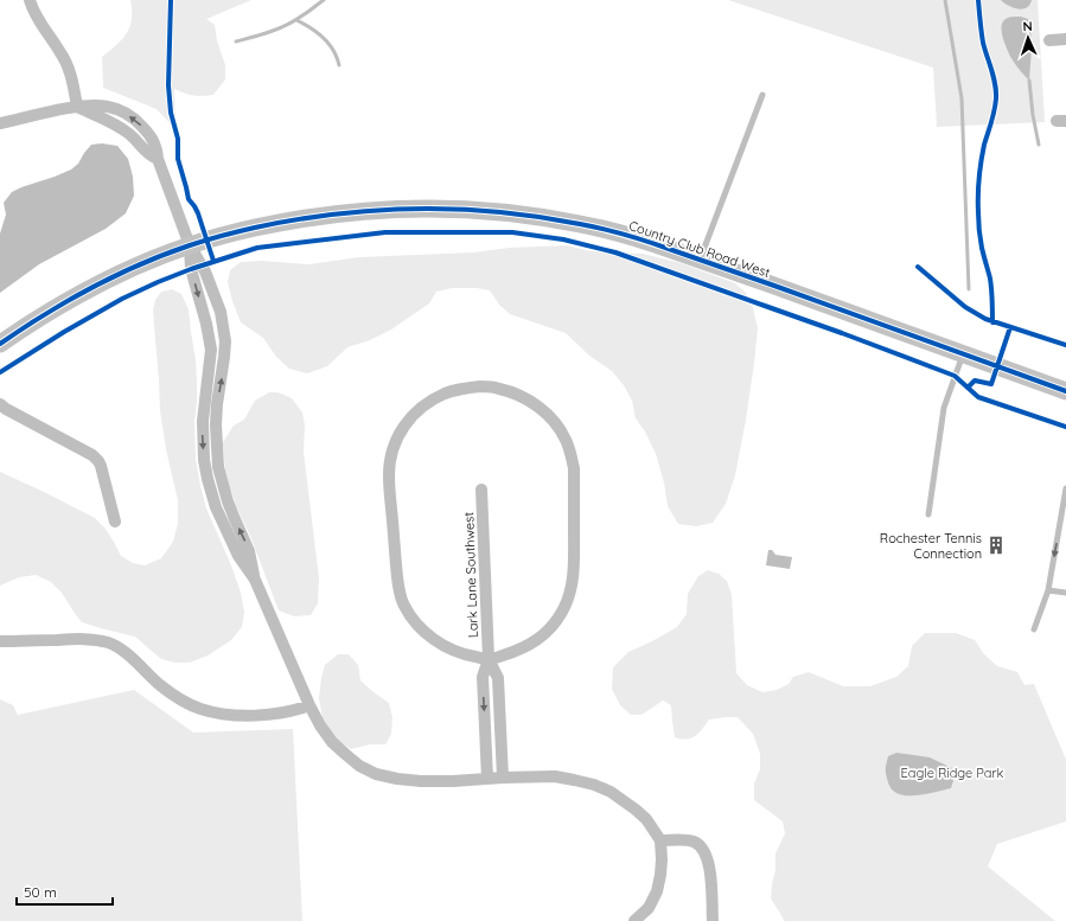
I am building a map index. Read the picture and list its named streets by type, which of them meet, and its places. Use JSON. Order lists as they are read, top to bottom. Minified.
{"streets":{"main road":["Country Club Road West"],"street":["Lark Lane Southwest"]},"parks":["Eagle Ridge Park"],"places":{"building":["Rochester Tennis Connection"]},"scale_bar":"50 m","north":"top"}
